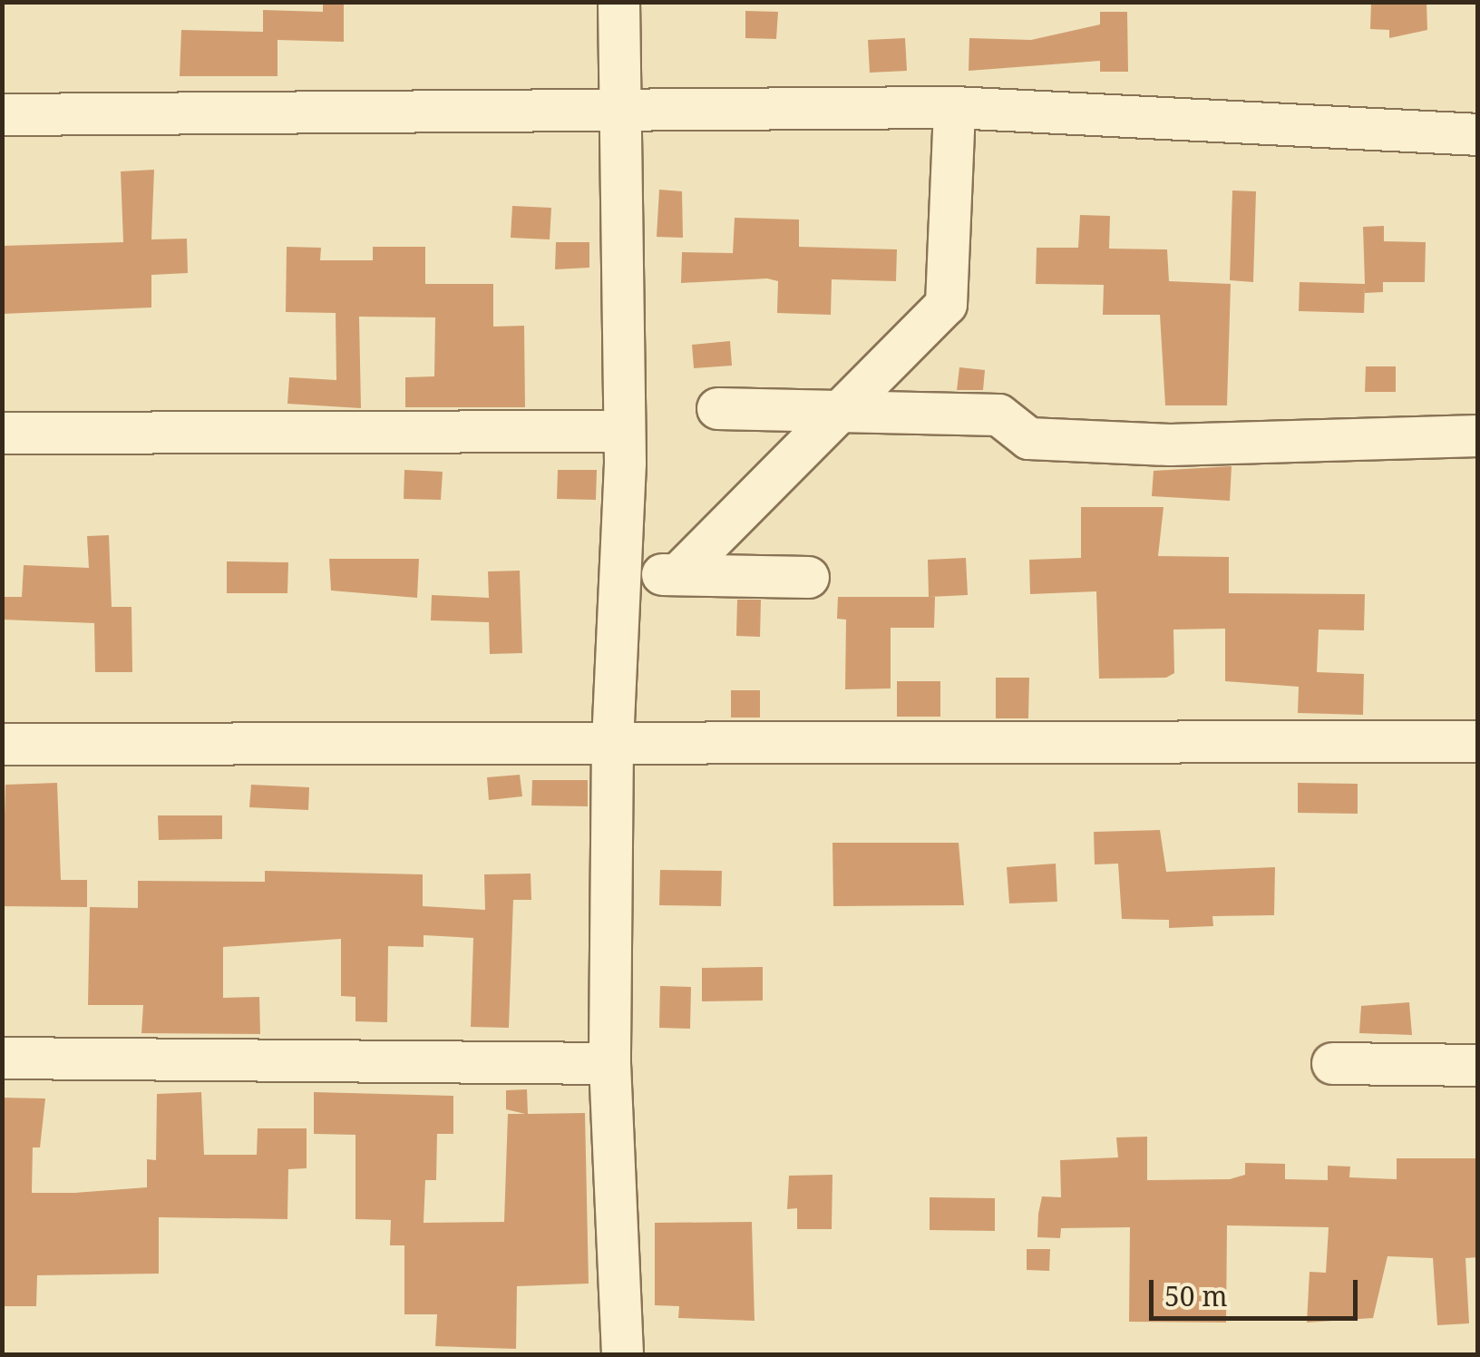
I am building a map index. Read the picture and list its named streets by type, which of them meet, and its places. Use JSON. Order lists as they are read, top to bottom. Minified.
{"scale_bar":"50 m"}
